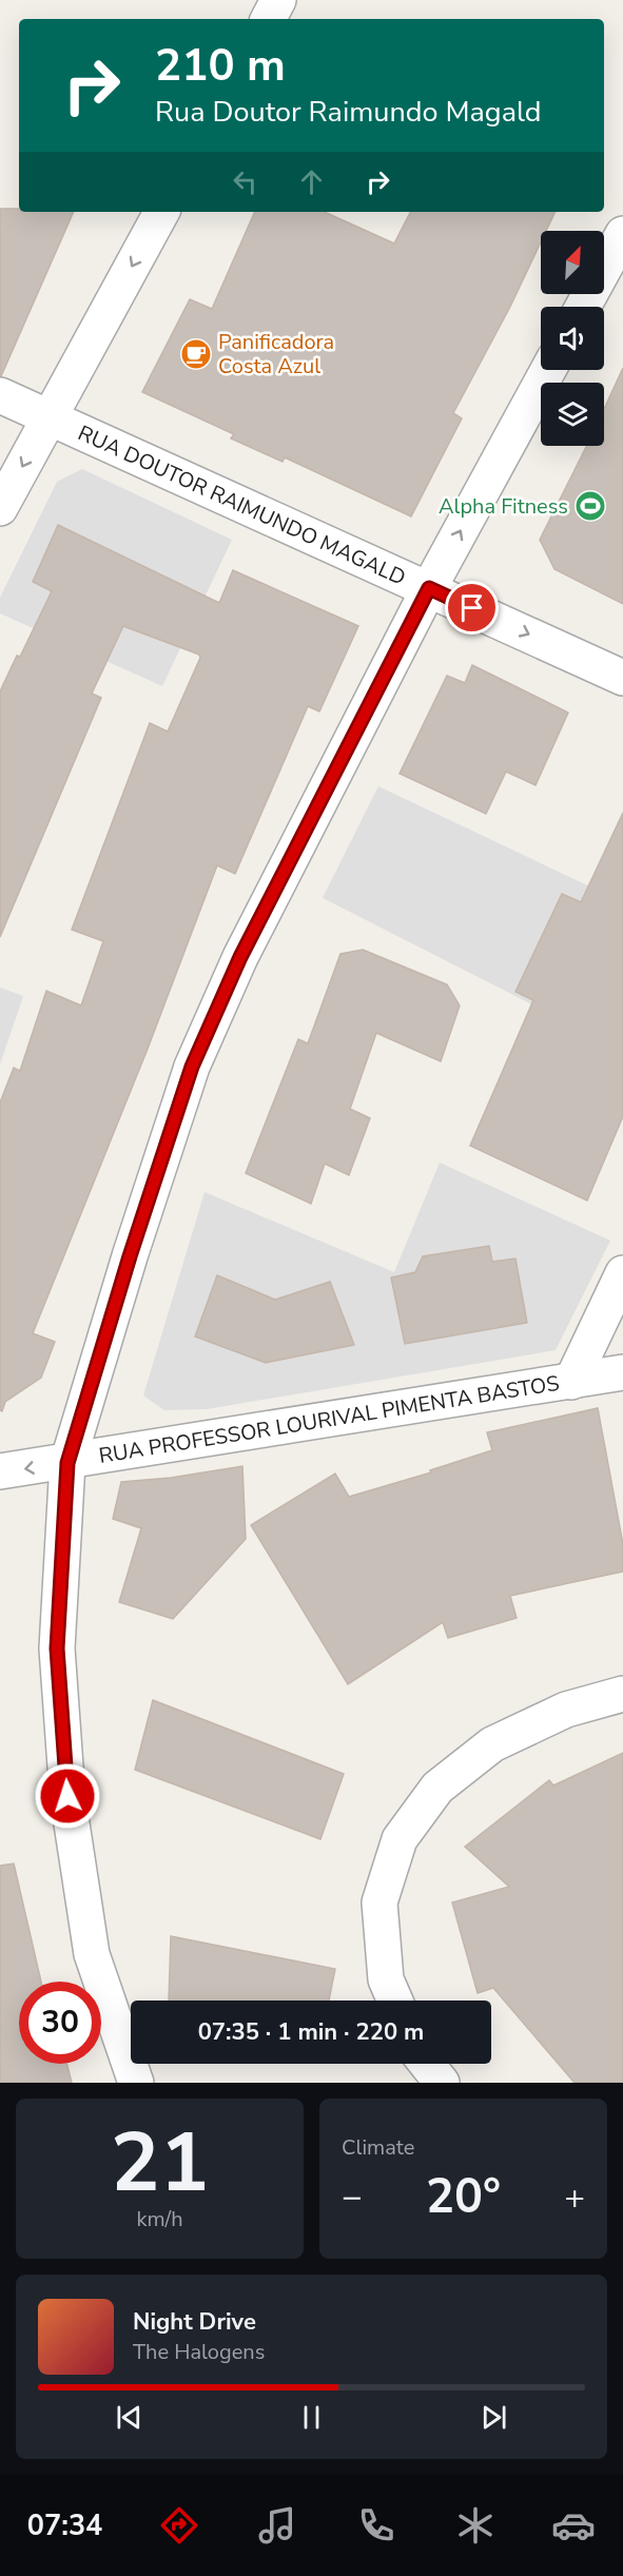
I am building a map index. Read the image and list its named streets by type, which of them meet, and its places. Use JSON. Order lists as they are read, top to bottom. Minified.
{"streets":{"street":["RUA DOUTOR RAIMUNDO MAGALD","RUA PROFESSOR LOURIVAL PIMENTA BASTOS"]},"places":{"cafe":["Panificadora Costa Azul"],"sports":["Alpha Fitness"]},"north":"top right","page":{"turn":["210 m","Rua Doutor Raimundo Magald"],"limit":"30","trip":"07:35 · 1 min · 220 m","tile":[["21","km/h"],"Climate"],"heat":["−","20°","+"],"song":["Night Drive","The Halogens"],"tabs":"07:34"}}
